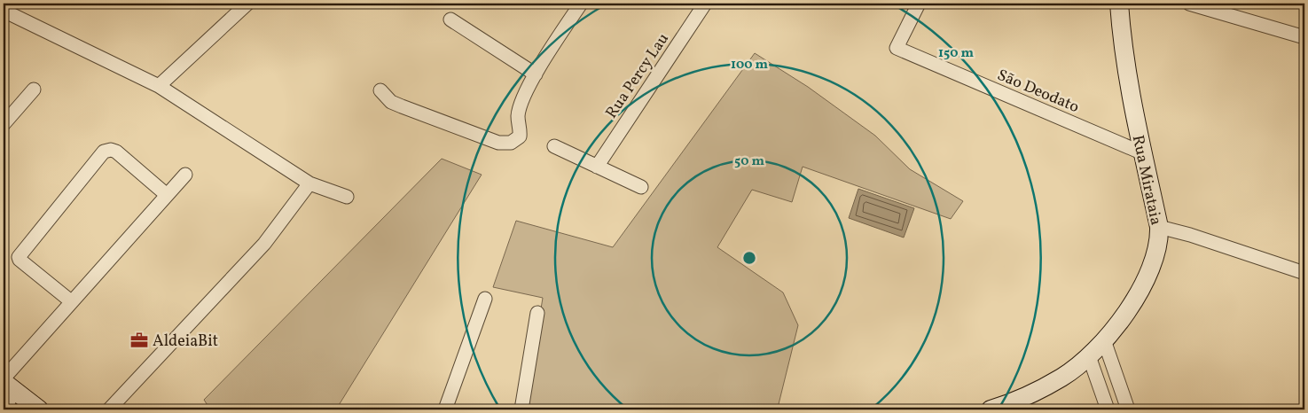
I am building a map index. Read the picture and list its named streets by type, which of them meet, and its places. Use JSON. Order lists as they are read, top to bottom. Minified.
{"streets":{"street":["Rua Percy Lau","São Deodato","Rua Mirataia"]},"crossings":[["São Deodato","Rua Mirataia"]],"places":{"office":["AldeiaBit"]},"rings":["150 m","100 m","50 m"]}
